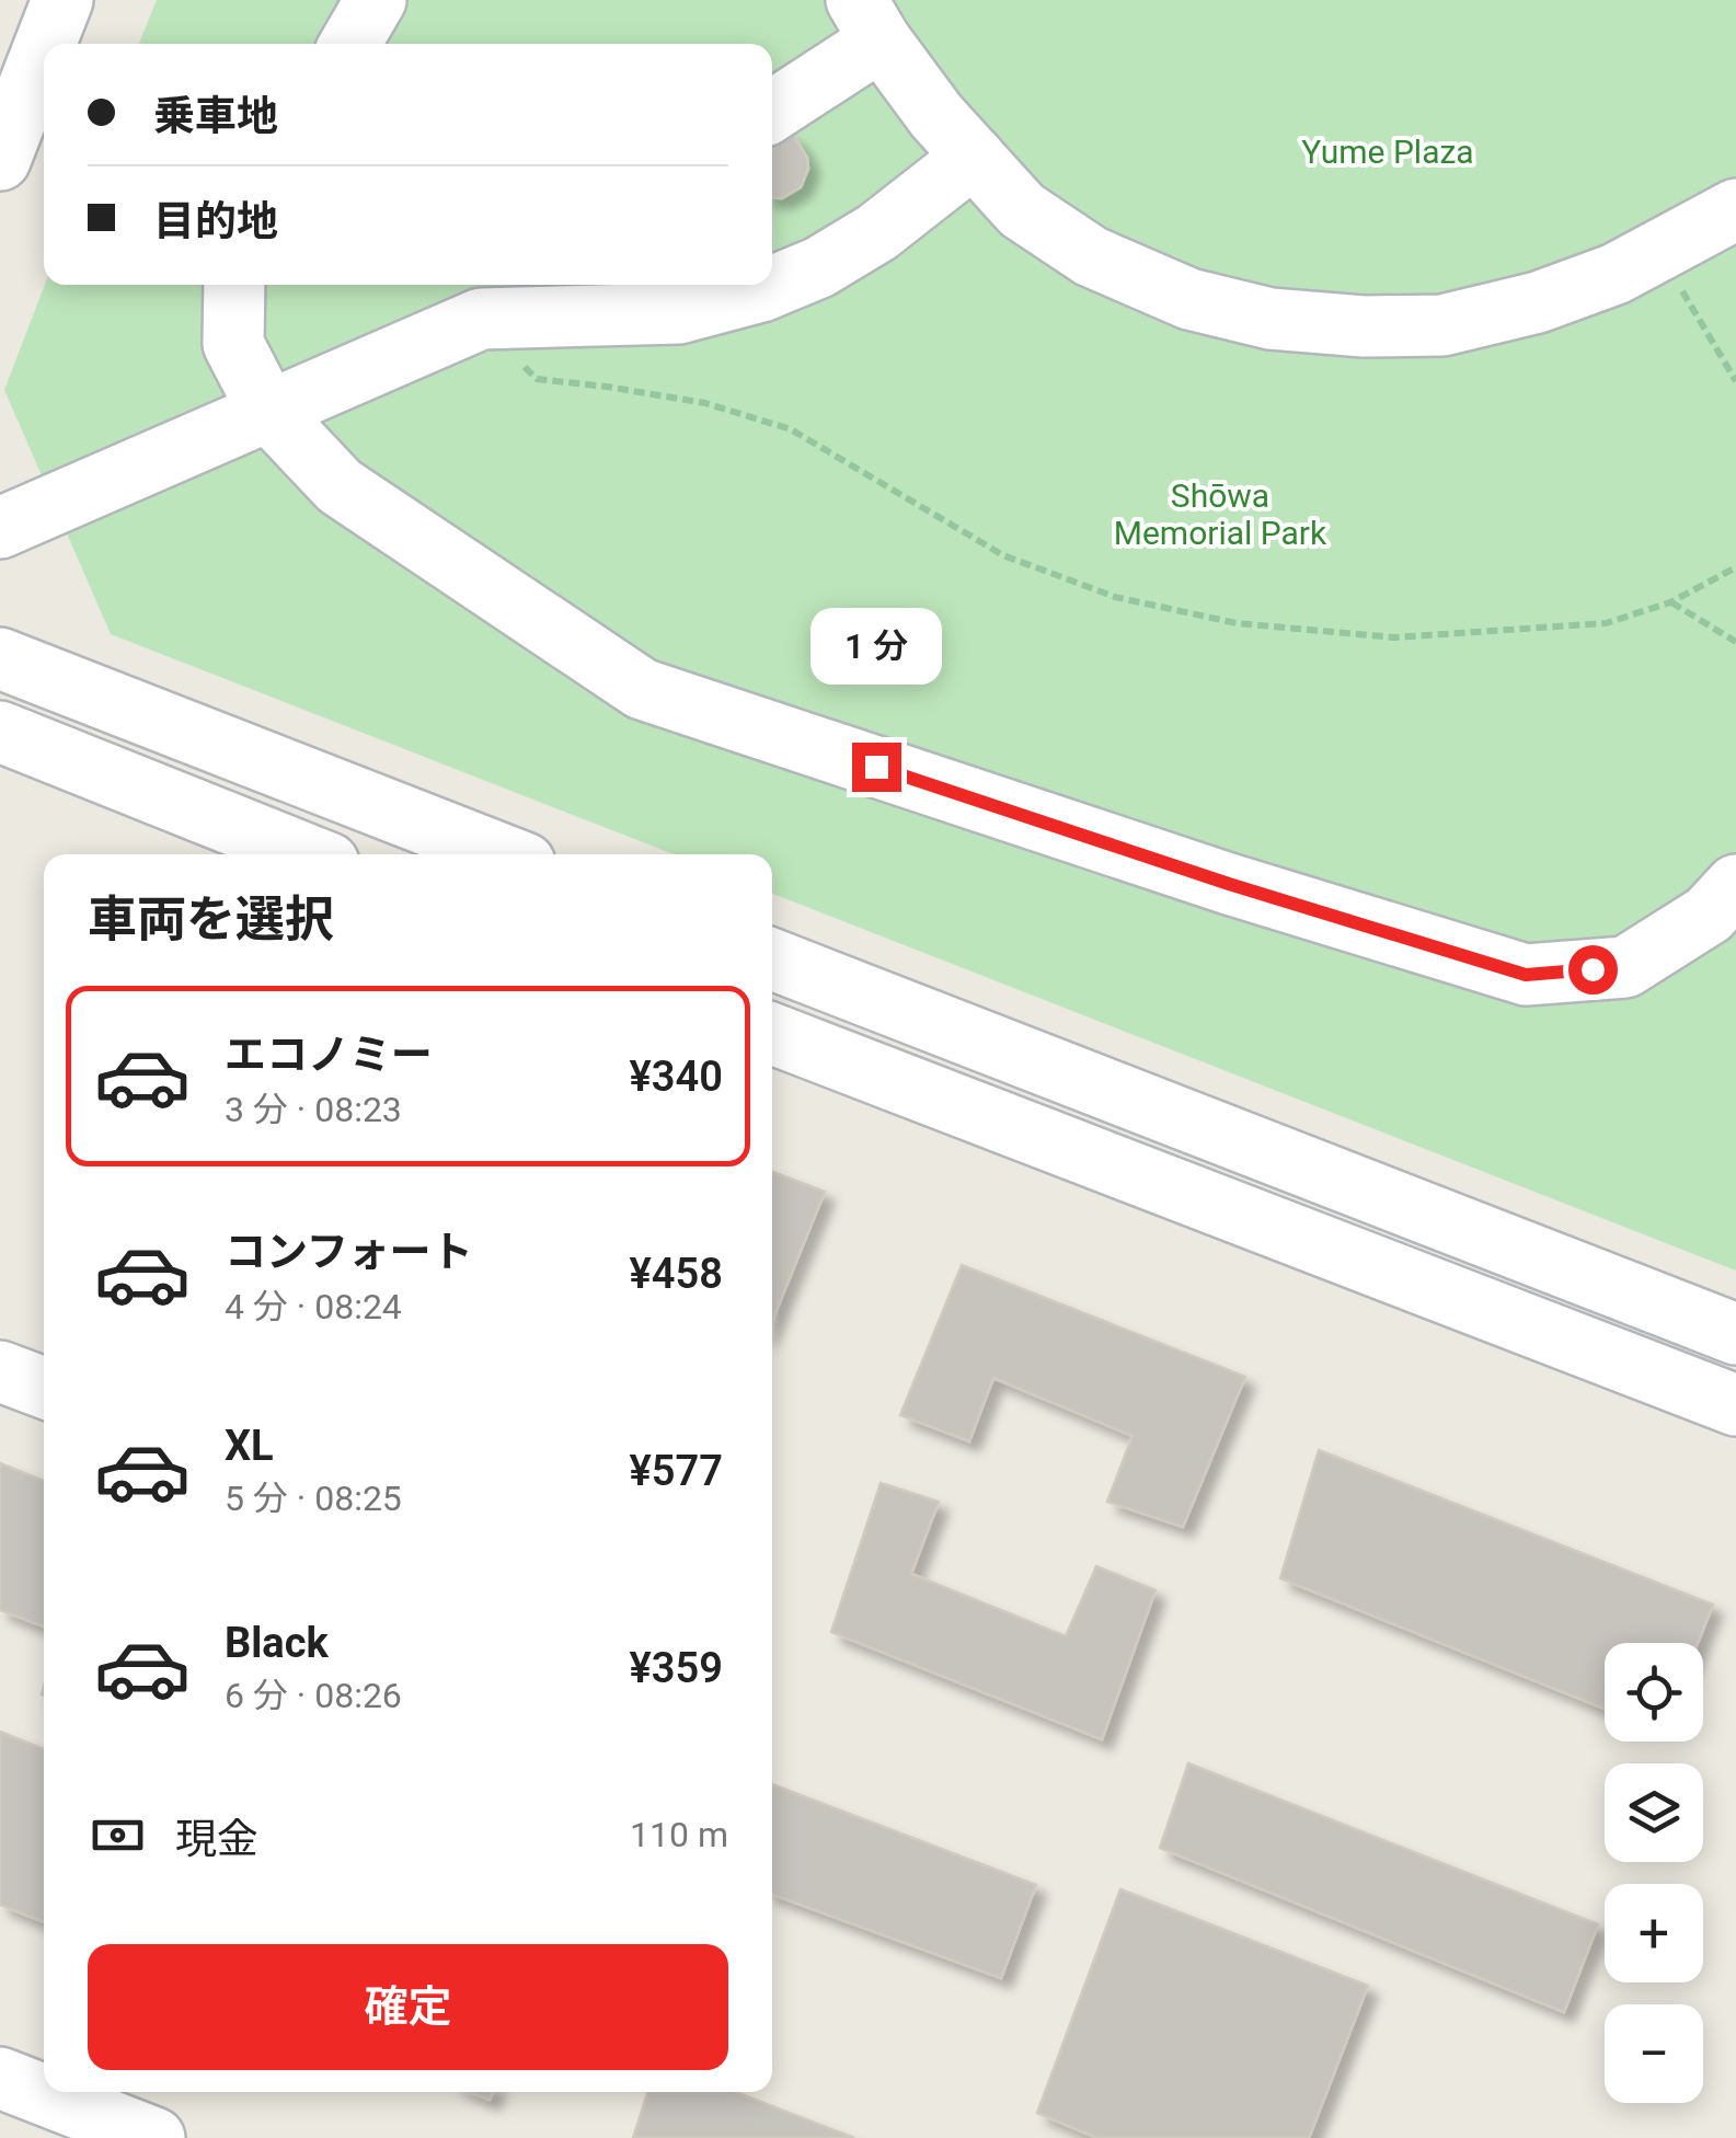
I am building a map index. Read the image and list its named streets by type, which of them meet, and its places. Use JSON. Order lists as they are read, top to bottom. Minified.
{"parks":["Yume Plaza","Shōwa Memorial Park"],"page":{"banner":["乗車地","目的地"],"bubble":"1 分","heading":"車両を選択","list":[{"name":"エコノミー","note":"3 分 · 08:23","value":"¥340"},{"name":"コンフォート","note":"4 分 · 08:24","value":"¥458"},{"name":"XL","note":"5 分 · 08:25","value":"¥577"},{"name":"Black","note":"6 分 · 08:26","value":"¥359"}],"map_buttons":["+","−"],"pay":["現金","110 m"],"buttons":"確定"}}
